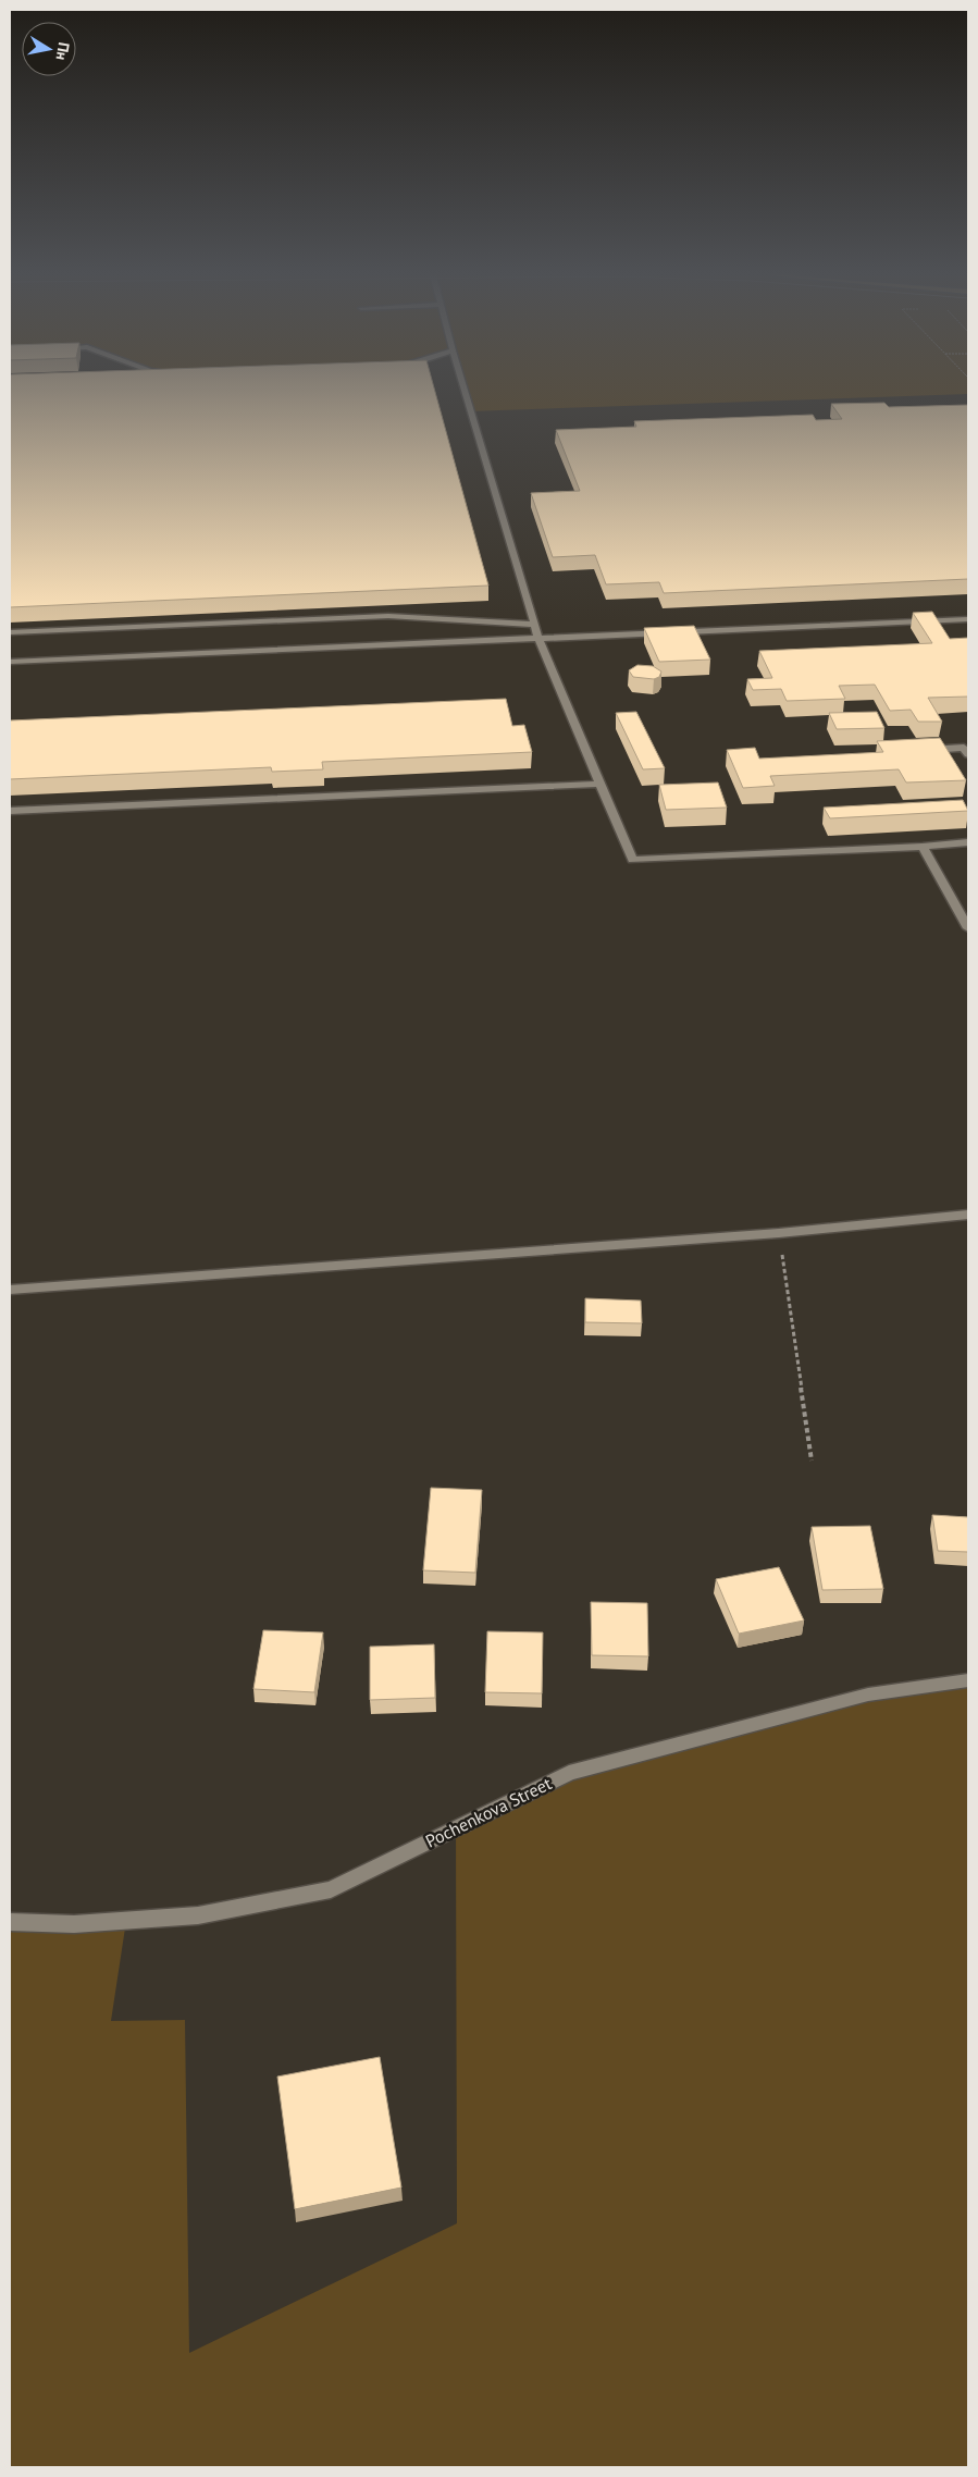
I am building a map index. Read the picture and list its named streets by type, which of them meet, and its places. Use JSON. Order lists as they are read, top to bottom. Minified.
{"streets":{"street":["Pochenkova Street"]},"north":"right"}
